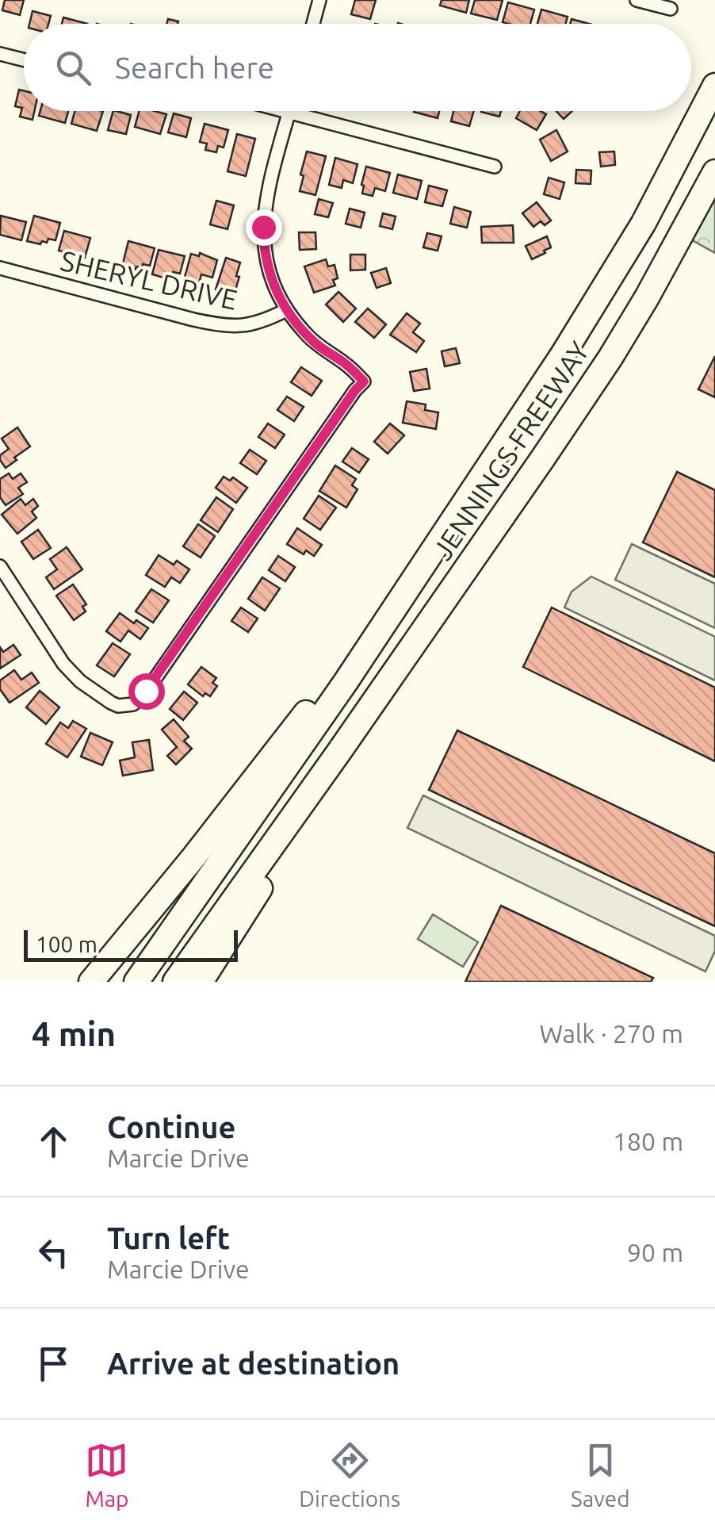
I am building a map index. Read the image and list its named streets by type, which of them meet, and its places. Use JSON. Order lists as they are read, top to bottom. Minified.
{"streets":{"highway":["JENNINGS FREEWAY"],"street":["SHERYL DRIVE"]},"scale_bar":"100 m","page":{"search":"Search here","scale":"100 m","heading":["4 min","Walk · 270 m"],"list":[["Continue","Marcie Drive","180 m"],["Turn left","Marcie Drive","90 m"],"Arrive at destination"],"nav":["Map","Directions","Saved"]}}
